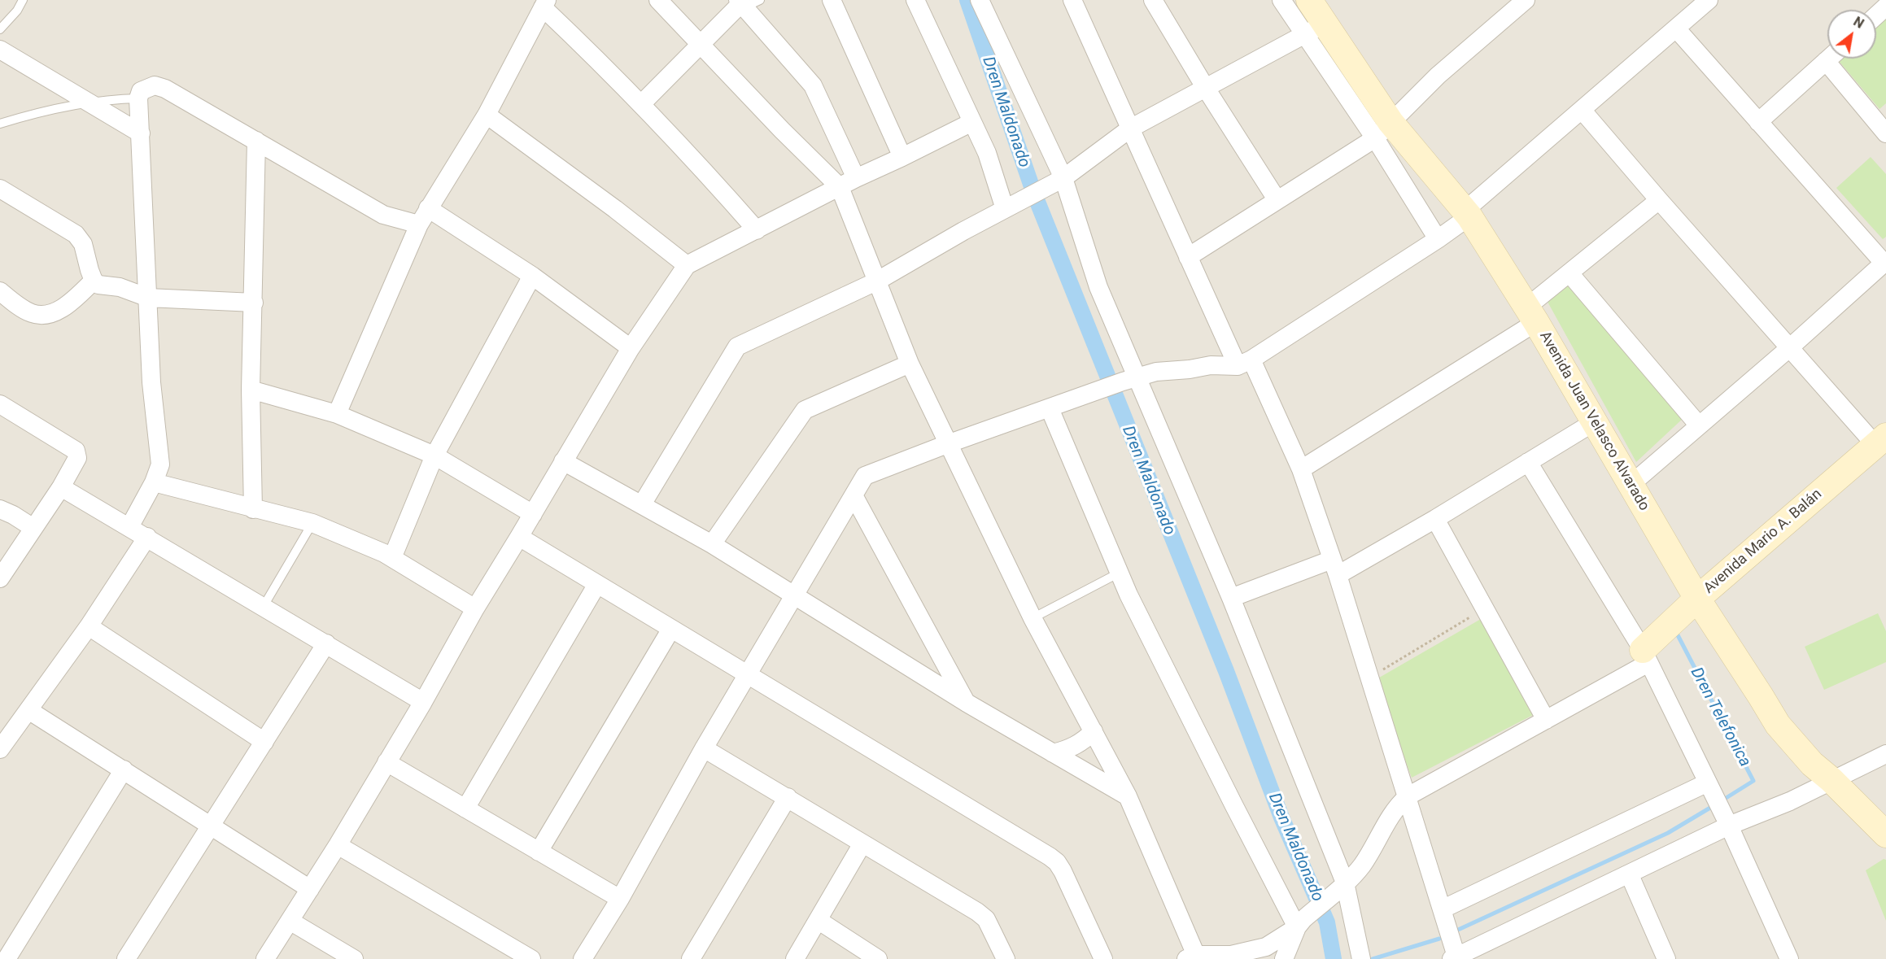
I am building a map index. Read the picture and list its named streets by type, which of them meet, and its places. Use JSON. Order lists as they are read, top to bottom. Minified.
{"streets":{"street":["Avenida Juan Velasco Alvarado","Avenida Mario A. Balán"]},"crossings":[["Avenida Juan Velasco Alvarado","Avenida Mario A. Balán"]],"water":["Dren Maldonado","Dren Telefonica"],"north":"top right"}
